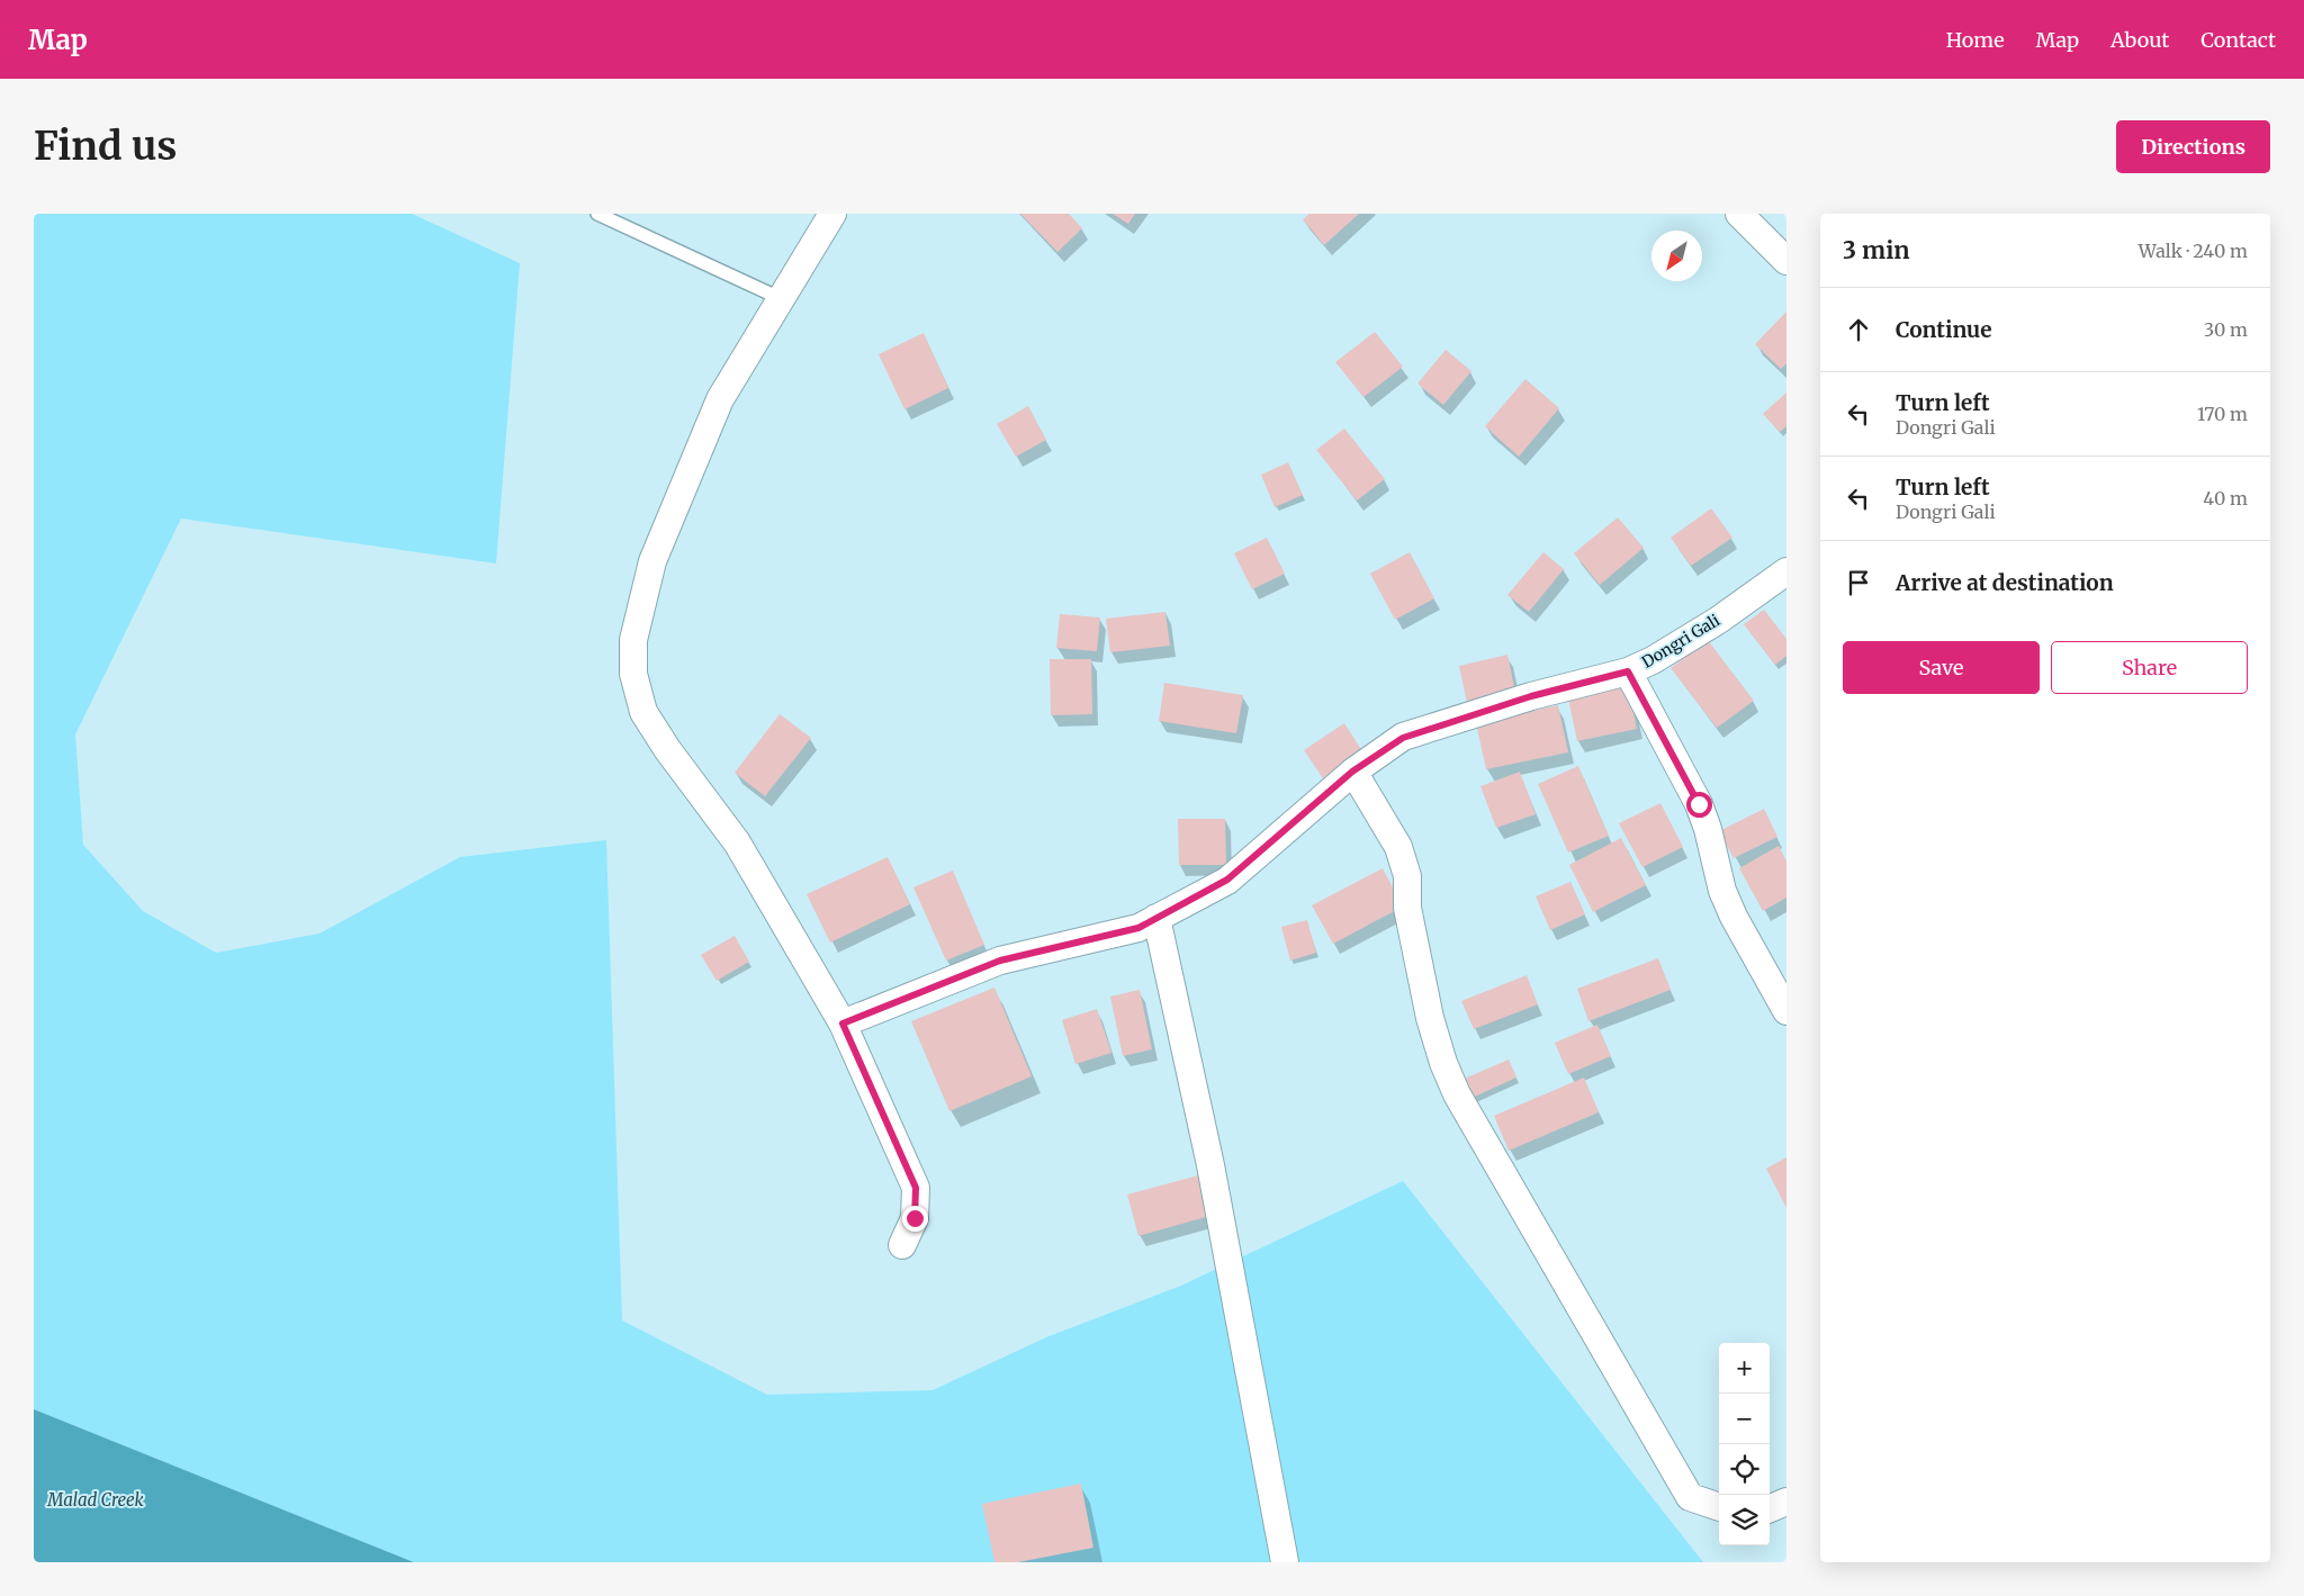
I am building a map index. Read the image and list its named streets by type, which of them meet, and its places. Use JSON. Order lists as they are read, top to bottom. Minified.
{"streets":{"street":["Dongri Gali"]},"water":["Malad Creek"],"north":"bottom left","page":{"header":"Map","nav":["Home","Map","About","Contact"],"buttons":["Directions",["Save","Share"]],"title":"Find us","heading":["3 min","Walk · 240 m"],"list":[["Continue","30 m"],["Turn left","Dongri Gali","170 m"],["Turn left","Dongri Gali","40 m"],"Arrive at destination"],"map_buttons":["+","−"]}}
